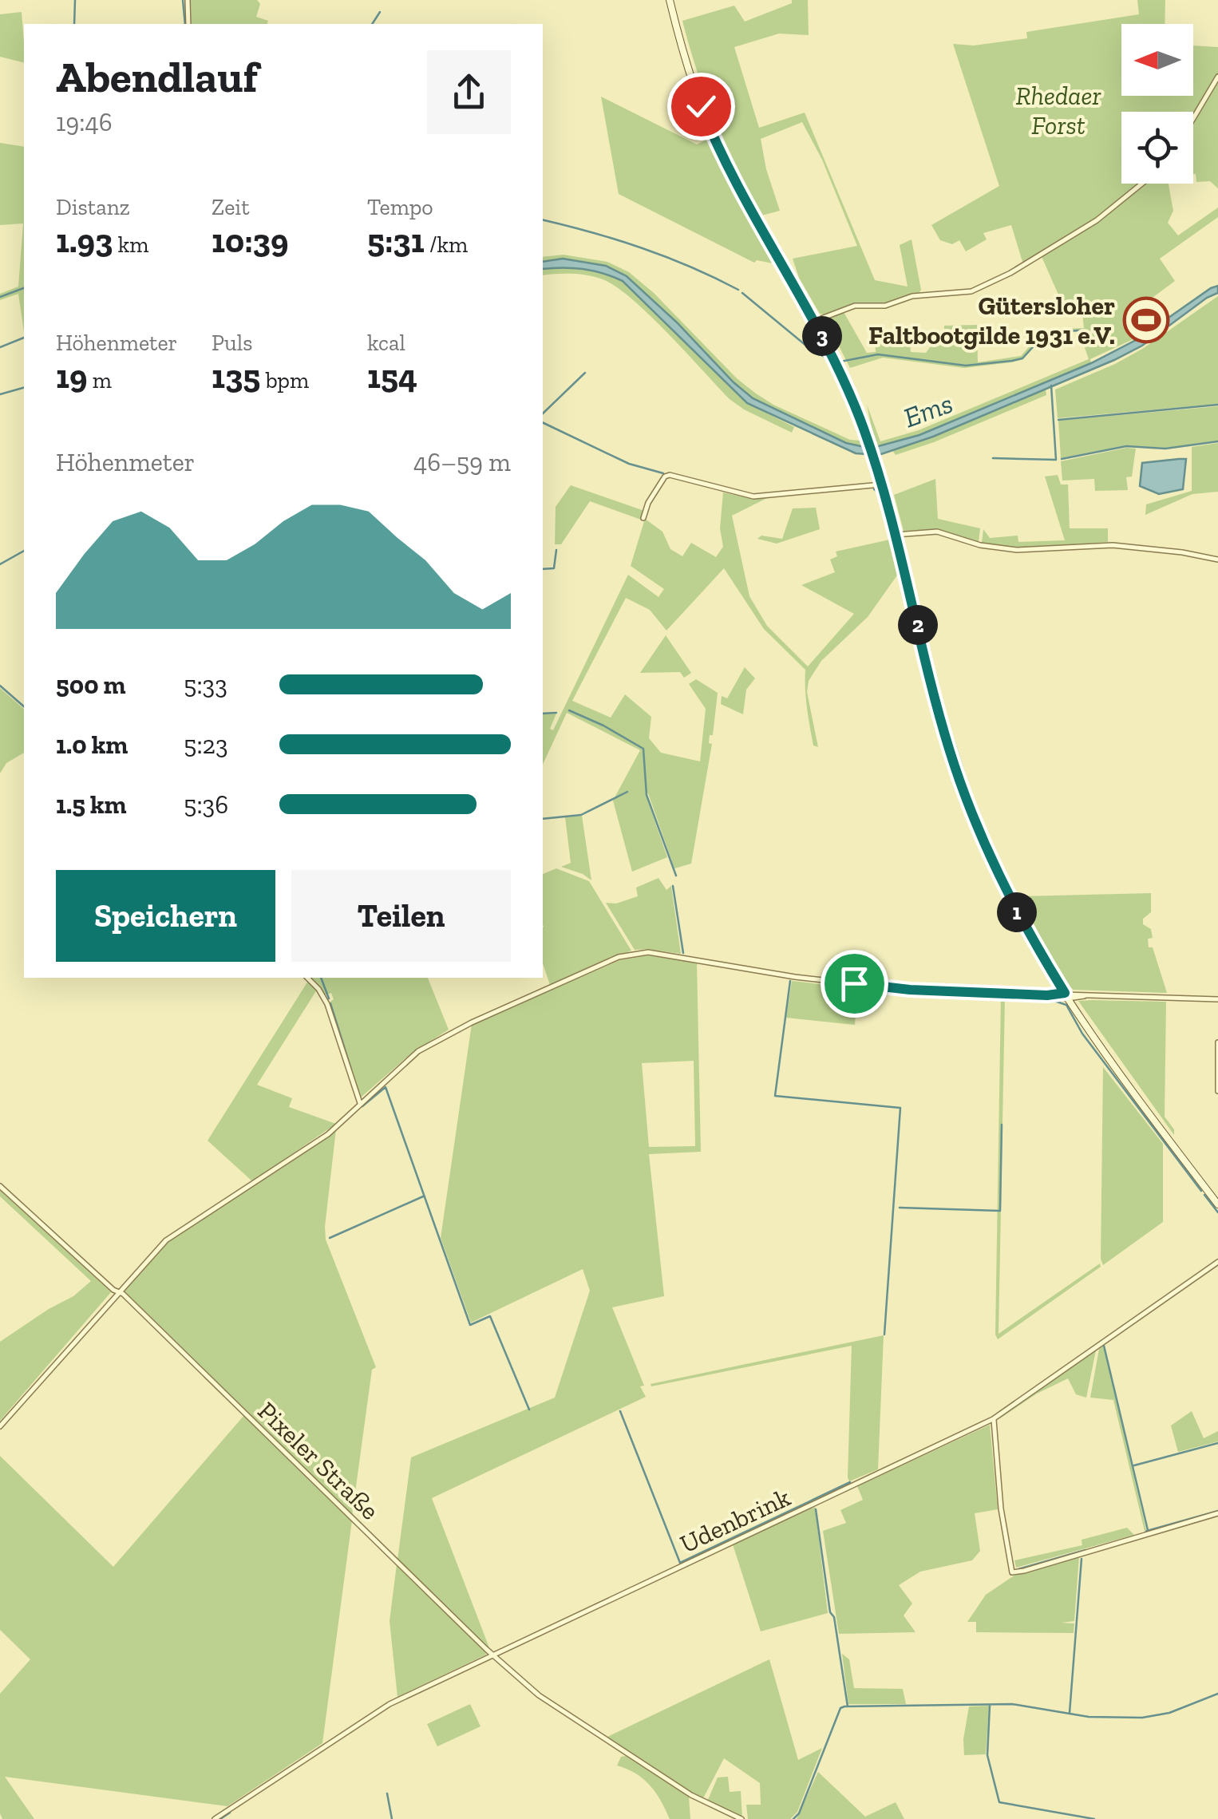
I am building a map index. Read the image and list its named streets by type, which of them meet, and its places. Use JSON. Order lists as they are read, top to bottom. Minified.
{"streets":{"street":["Pixeler Straße","Udenbrink"]},"crossings":[["Pixeler Straße","Udenbrink"]],"water":["Ems"],"parks":["Rhedaer Forst"],"places":{"sports":["Gütersloher Faltbootgilde 1931 e.V."]},"north":"left","page":{"heading":["Abendlauf","19:46"],"stats":[["Distanz","1.93 km"],["Zeit","10:39"],["Tempo","5:31 /km"],["Höhenmeter","19 m"],["Puls","135 bpm"],["kcal","154"]],"pins":["3","2","1"],"chart":["Höhenmeter","46–59 m"],"list":[{"name":"500 m","note":"5:33"},{"name":"1.0 km","note":"5:23"},{"name":"1.5 km","note":"5:36"}],"buttons":["Speichern","Teilen"]}}
